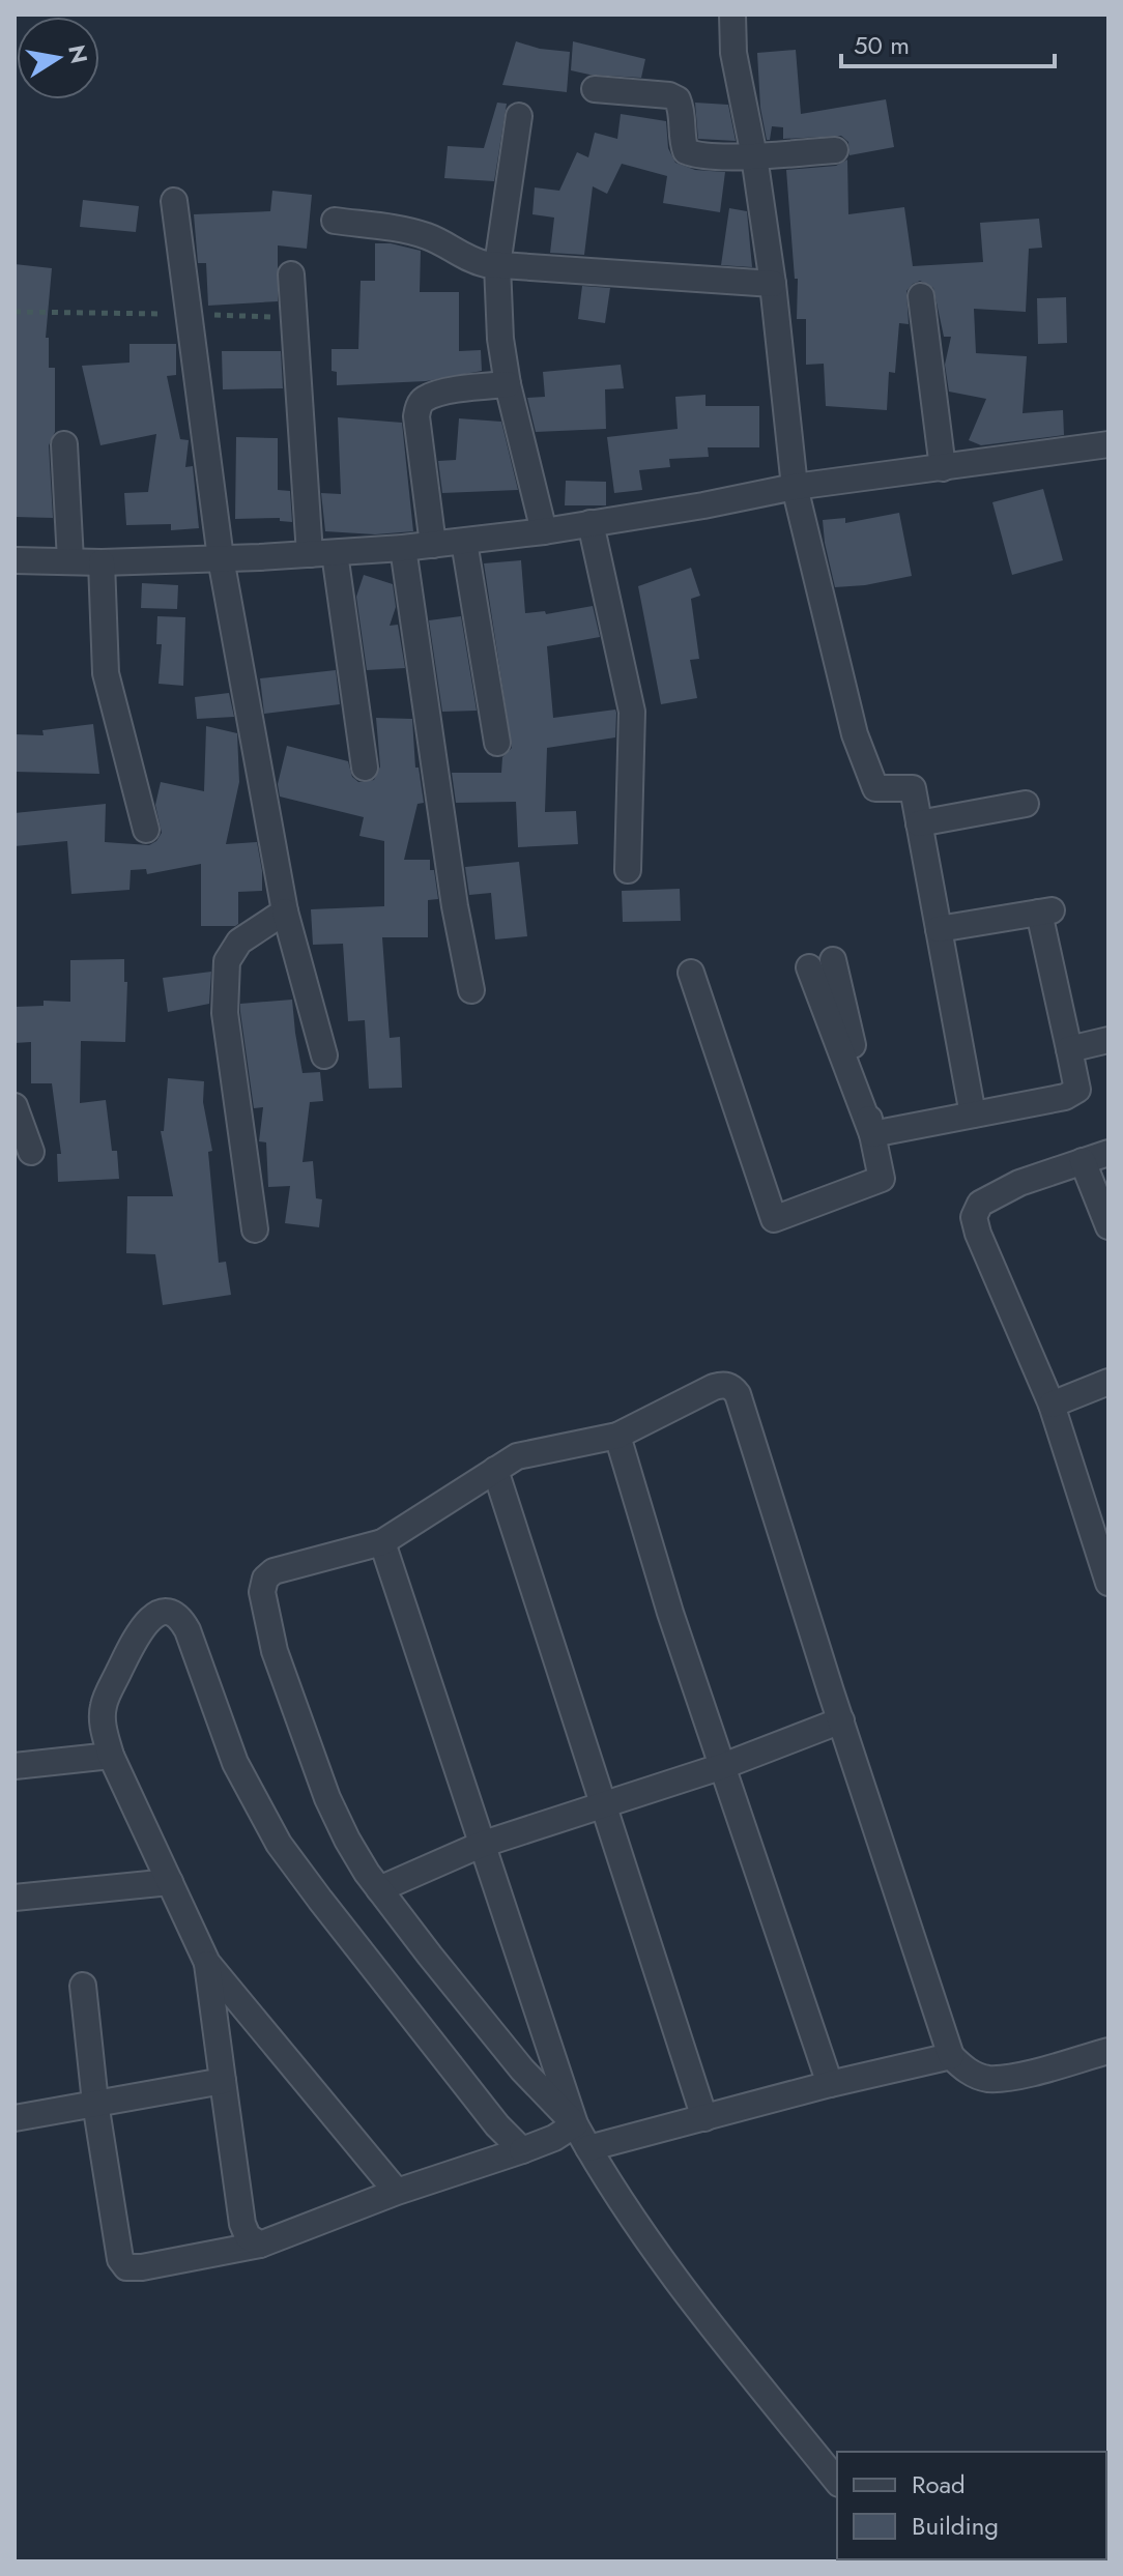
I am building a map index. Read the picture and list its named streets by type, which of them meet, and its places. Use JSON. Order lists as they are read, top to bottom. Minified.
{"legend":["Road","Building"],"scale_bar":"50 m","north":"right"}
